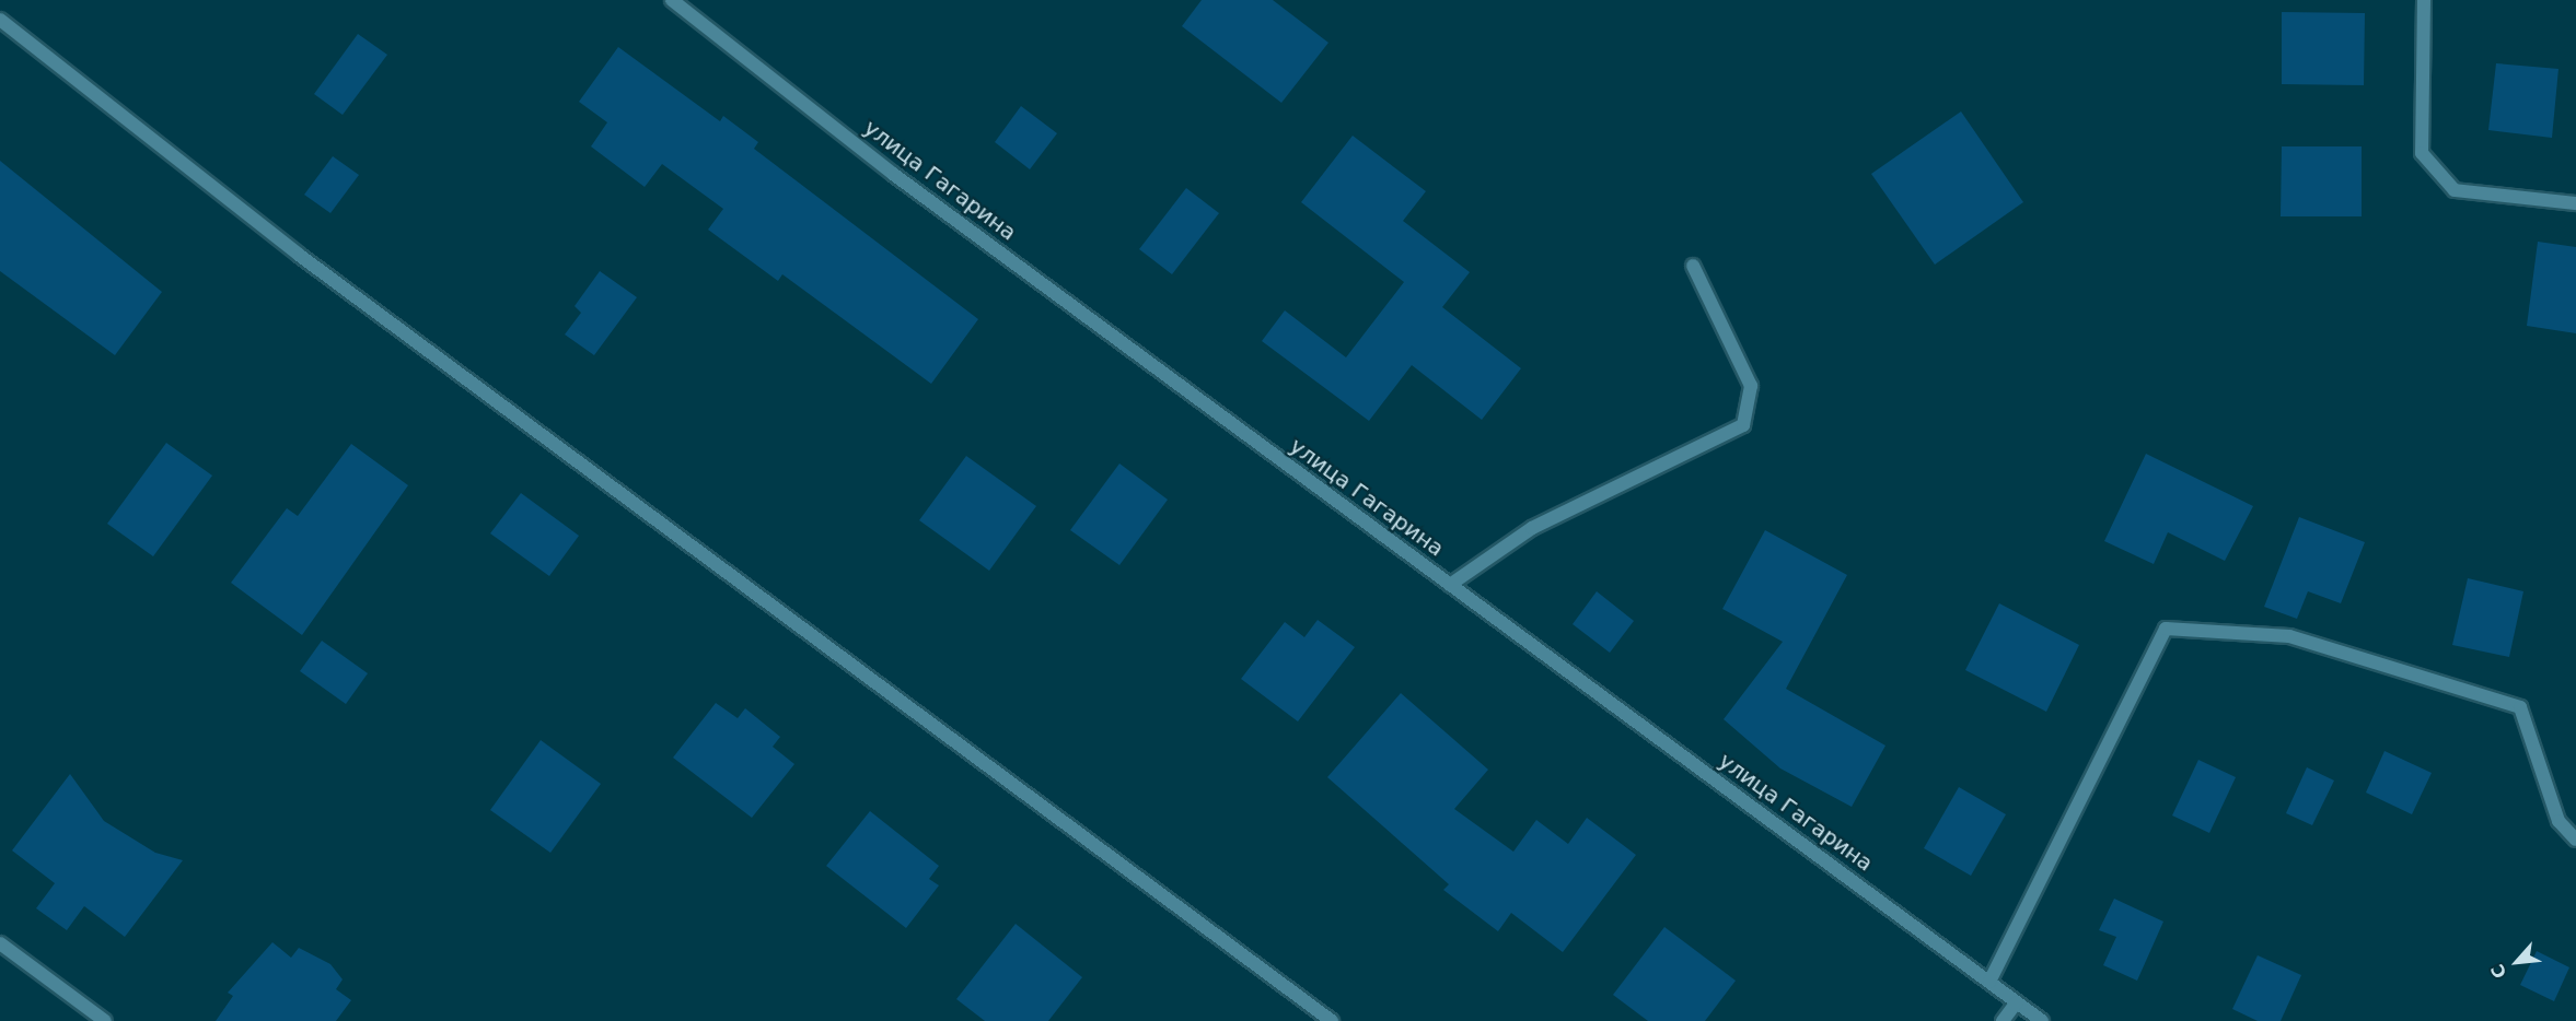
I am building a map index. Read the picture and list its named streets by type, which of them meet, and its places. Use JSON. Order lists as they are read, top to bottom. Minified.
{"streets":{"street":["улица Гагарина"]},"north":"bottom left"}
